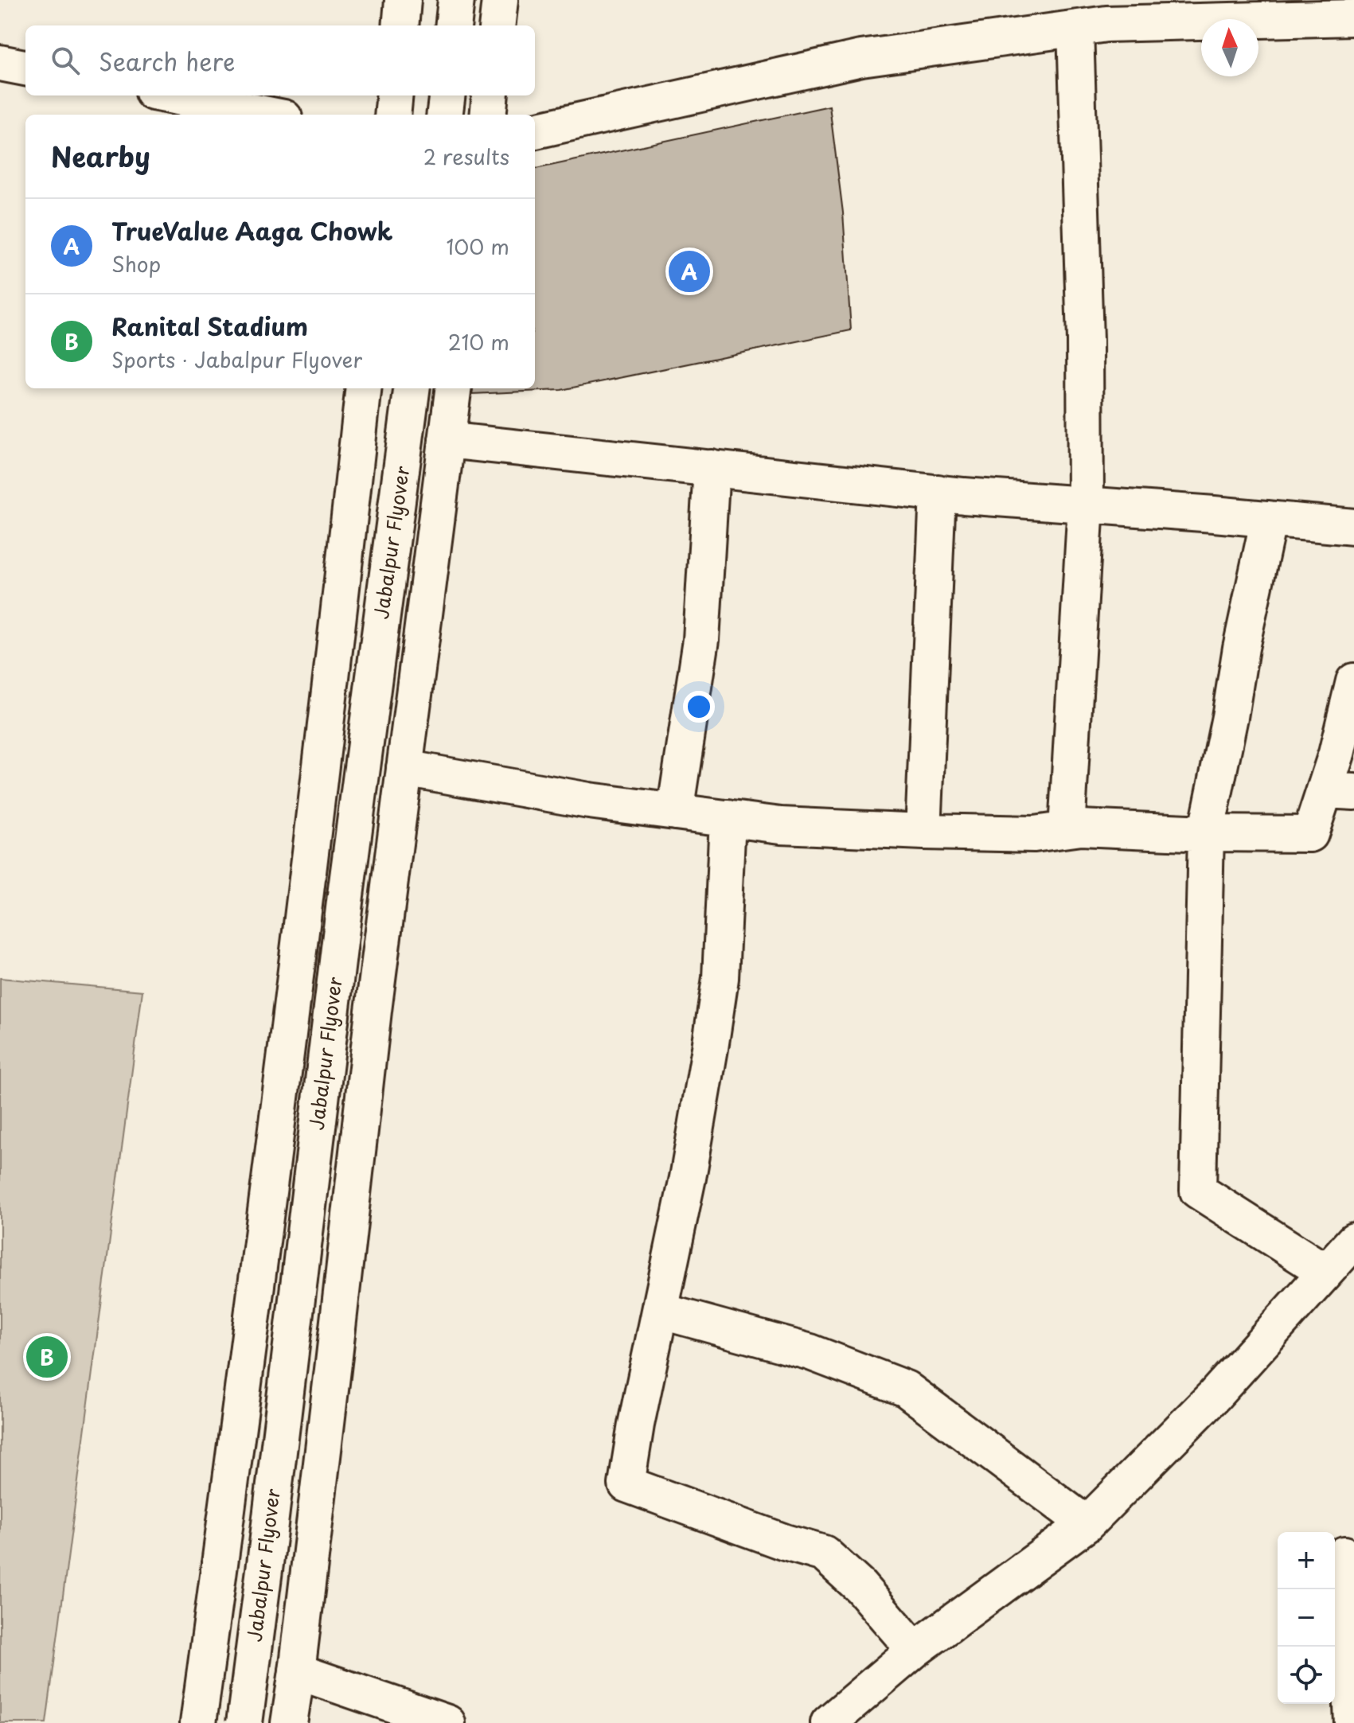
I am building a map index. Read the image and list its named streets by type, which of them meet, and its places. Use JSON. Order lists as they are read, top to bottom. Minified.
{"streets":{"street":["Jabalpur Flyover"]},"north":"top","page":{"search":"Search here","heading":["Nearby","2 results"],"list":[{"mark":"A","name":"TrueValue Aaga Chowk","note":"Shop","value":"100 m"},{"mark":"B","name":"Ranital Stadium","note":"Sports · Jabalpur Flyover","value":"210 m"}],"pins":["A","B"],"map_buttons":["+","−"]}}
